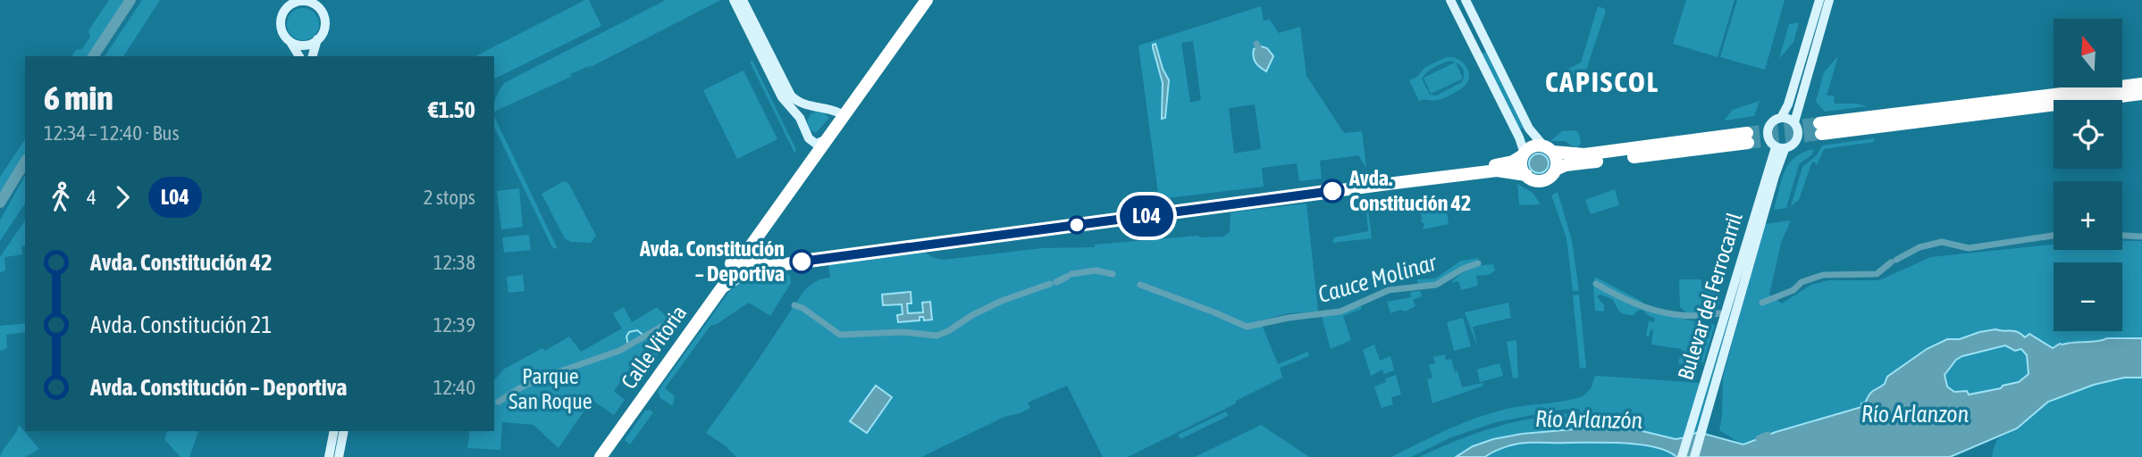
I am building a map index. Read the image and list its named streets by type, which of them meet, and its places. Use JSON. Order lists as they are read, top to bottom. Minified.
{"streets":{"highway":["Calle Vitoria"],"main road":["Bulevar del Ferrocarril"]},"districts":["CAPISCOL"],"water":["Cauce Molinar","Río Arlanzon","Río Arlanzón"],"parks":["Parque San Roque"],"places":["Avda. Constitución 42","Avda. Constitución – Deportiva"],"lines":["bus line L04"],"north":"top","page":{"on_map":"L04","map_buttons":["+","−"],"heading":["6 min","12:34 – 12:40 · Bus","€1.50"],"legs":["4","L04","2 stops"],"list":[{"name":"Avda. Constitución 42","value":"12:38"},{"name":"Avda. Constitución 21","value":"12:39"},{"name":"Avda. Constitución – Deportiva","value":"12:40"}]}}
